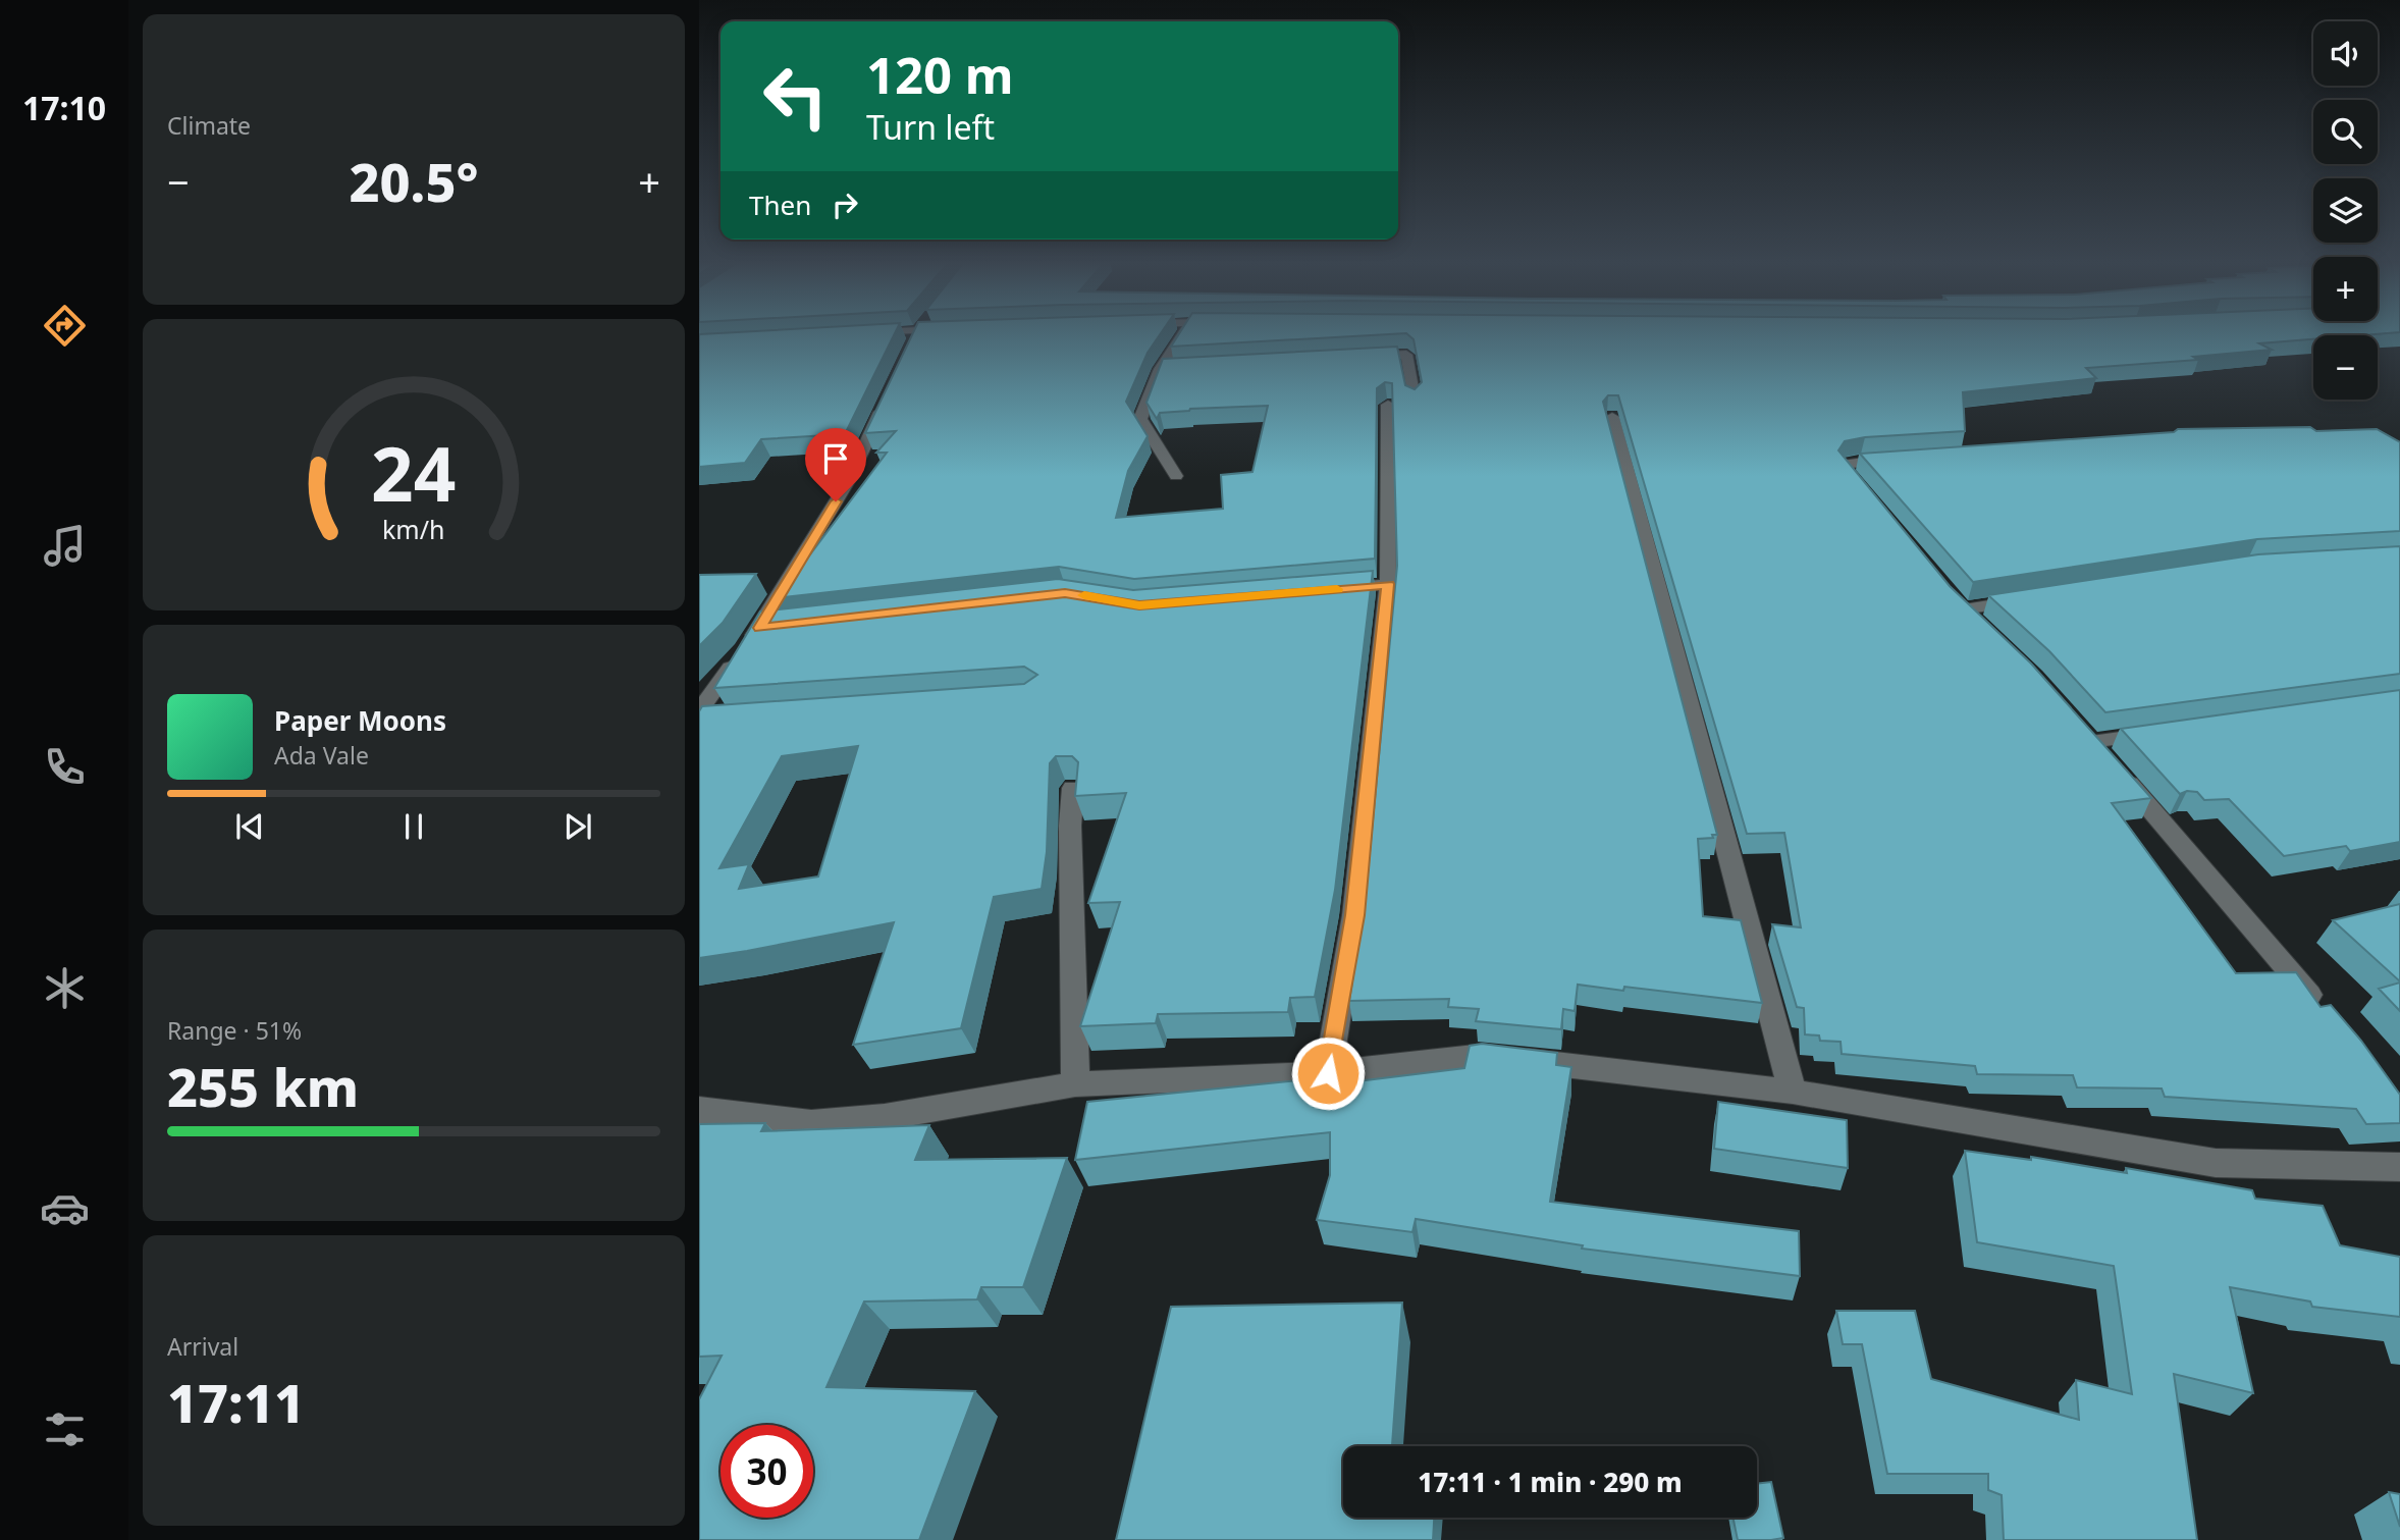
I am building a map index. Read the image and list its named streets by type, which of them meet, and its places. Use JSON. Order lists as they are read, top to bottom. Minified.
{"page":{"tabs":"17:10","tile":["Climate",["Range · 51%","255 km"],["Arrival","17:11"]],"map_buttons":["+","−"],"turn":["120 m","Turn left"],"heat":["−","20.5°","+"],"then":"Then","song":["Paper Moons","Ada Vale"],"limit":"30","trip":"17:11 · 1 min · 290 m","gauge":["24","km/h"]}}
